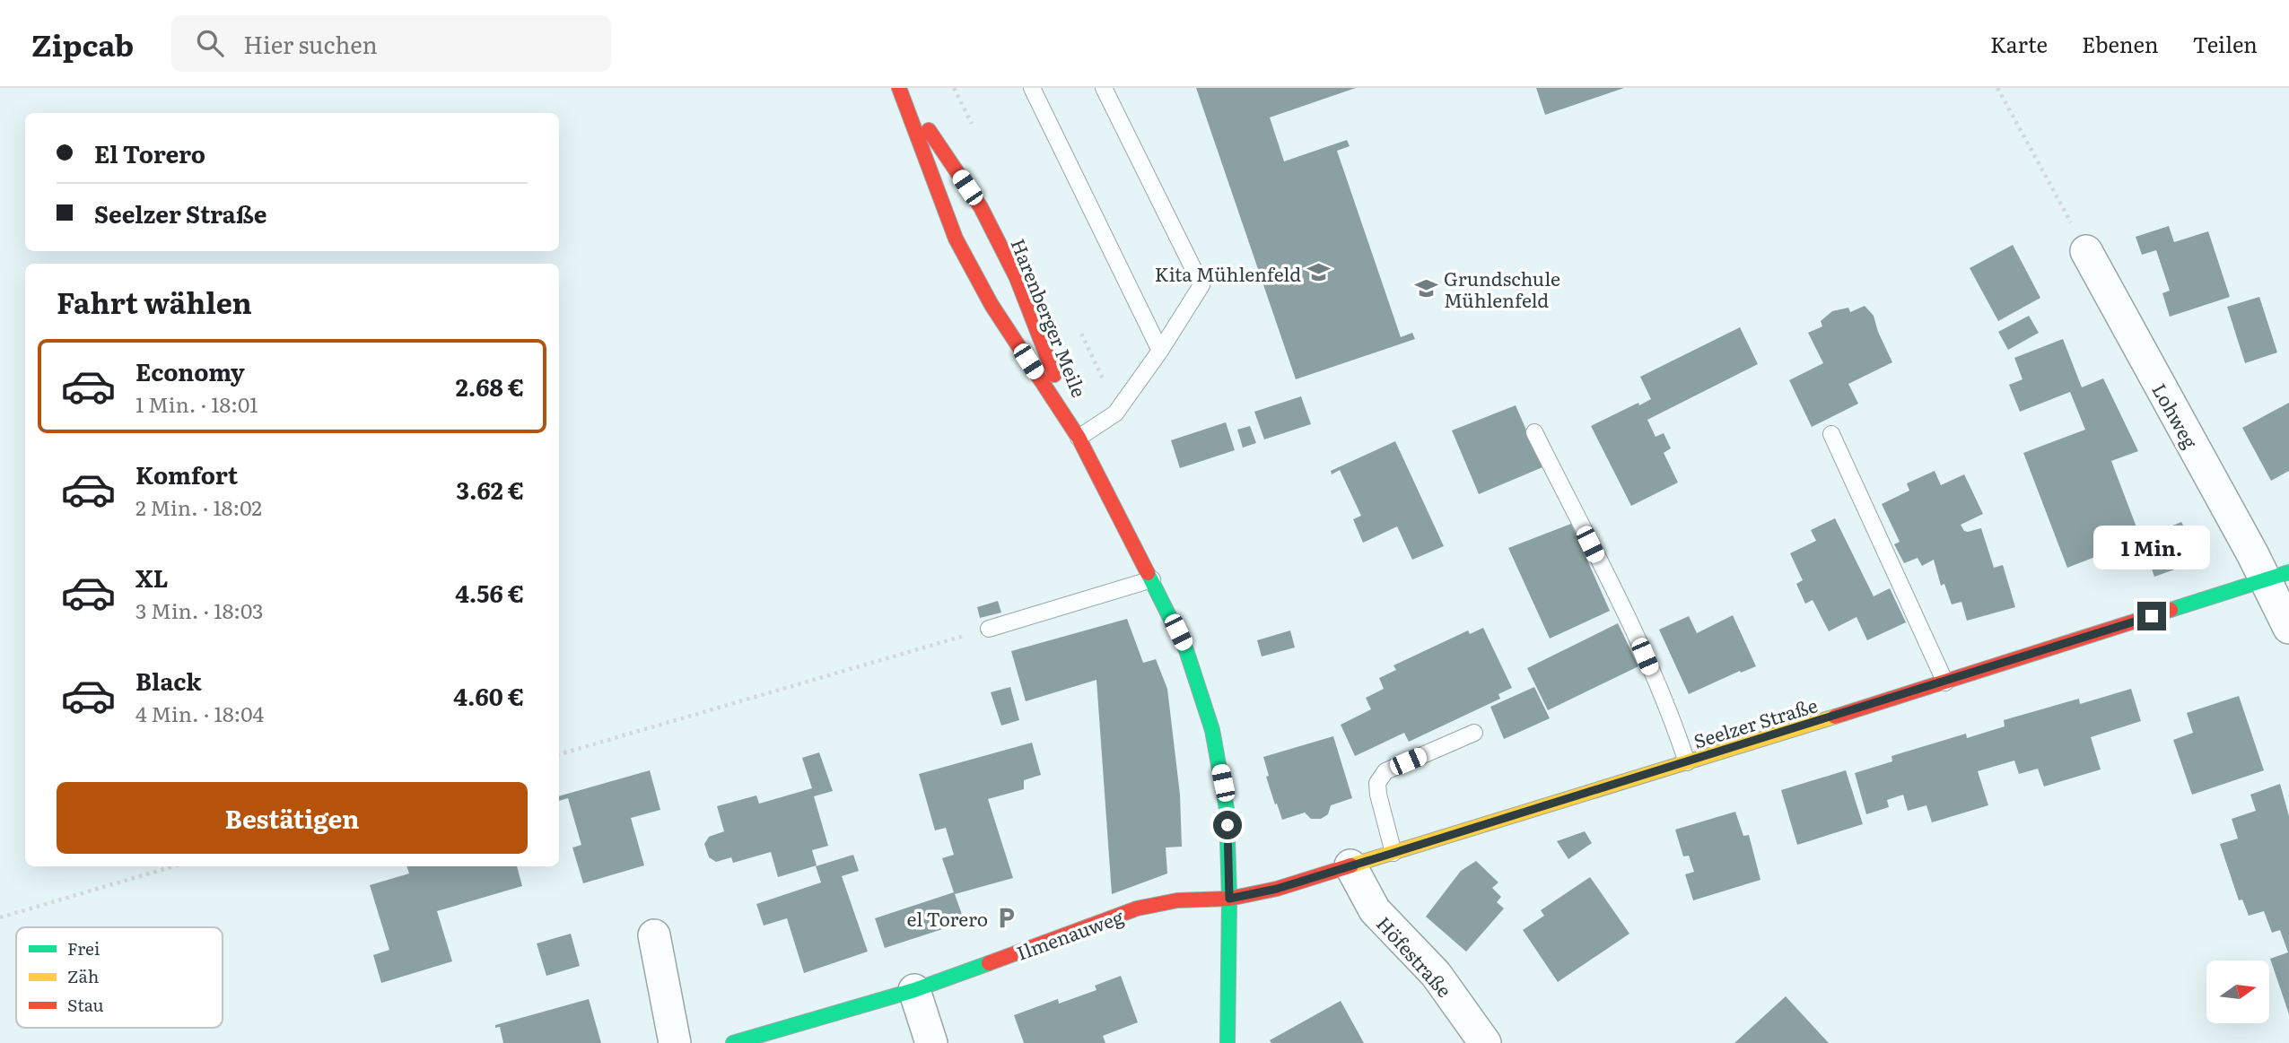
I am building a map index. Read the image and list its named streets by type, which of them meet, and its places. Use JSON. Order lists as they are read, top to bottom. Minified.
{"streets":{"main road":["Harenberger Meile","Seelzer Straße","Ilmenauweg"],"street":["Lohweg","Höfestraße"]},"crossings":[["Harenberger Meile","Seelzer Straße"],["Harenberger Meile","Ilmenauweg"],["Lohweg","Seelzer Straße"],["Seelzer Straße","Ilmenauweg"],["Seelzer Straße","Höfestraße"]],"places":{"school or university":["Kita Mühlenfeld","Grundschule Mühlenfeld"],"parking":["el Torero"]},"legend":["Frei","Zäh","Stau"],"north":"right","page":{"header":"Zipcab","search":"Hier suchen","nav":["Karte","Ebenen","Teilen"],"banner":["El Torero","Seelzer Straße"],"heading":"Fahrt wählen","list":[{"name":"Economy","note":"1 Min. · 18:01","value":"2.68 €"},{"name":"Komfort","note":"2 Min. · 18:02","value":"3.62 €"},{"name":"XL","note":"3 Min. · 18:03","value":"4.56 €"},{"name":"Black","note":"4 Min. · 18:04","value":"4.60 €"}],"bubble":"1 Min.","buttons":"Bestätigen"}}
